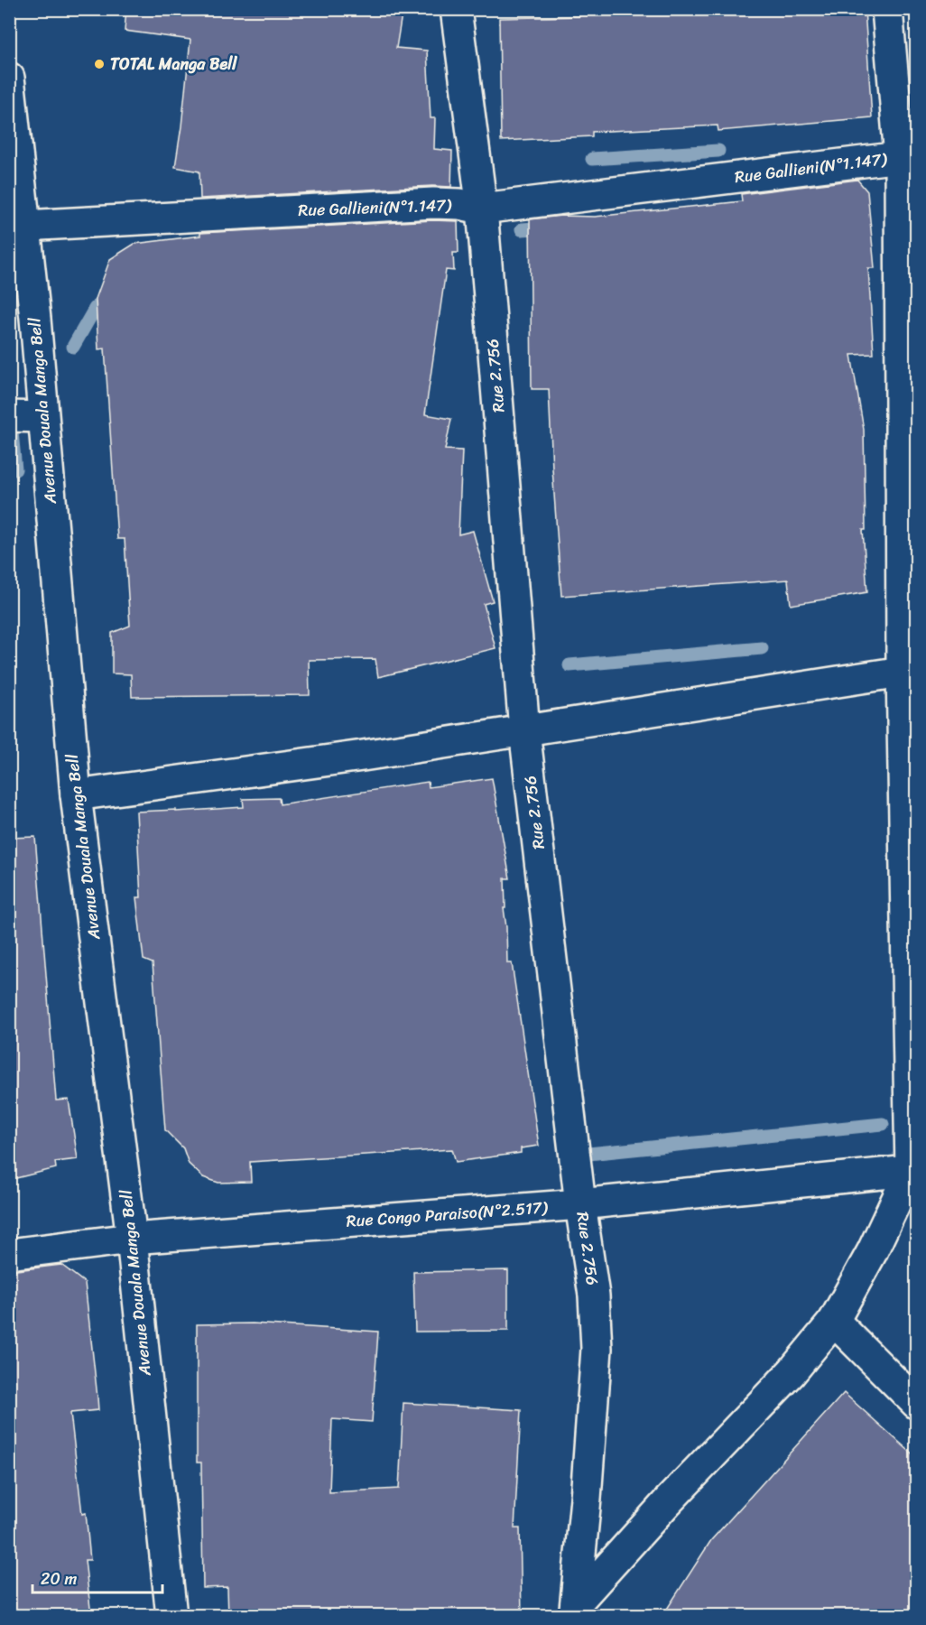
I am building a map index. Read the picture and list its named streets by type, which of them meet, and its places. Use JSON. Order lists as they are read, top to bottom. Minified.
{"streets":{"street":["Rue Gallieni(N°1.147)","Rue 2.756","Avenue Douala Manga Bell","Rue Congo Paraiso(N°2.517)"]},"crossings":[["Rue Gallieni(N°1.147)","Rue 2.756"],["Rue Gallieni(N°1.147)","Avenue Douala Manga Bell"],["Rue 2.756","Rue Congo Paraiso(N°2.517)"],["Avenue Douala Manga Bell","Rue Congo Paraiso(N°2.517)"]],"places":["TOTAL Manga Bell"],"scale_bar":"20 m"}
